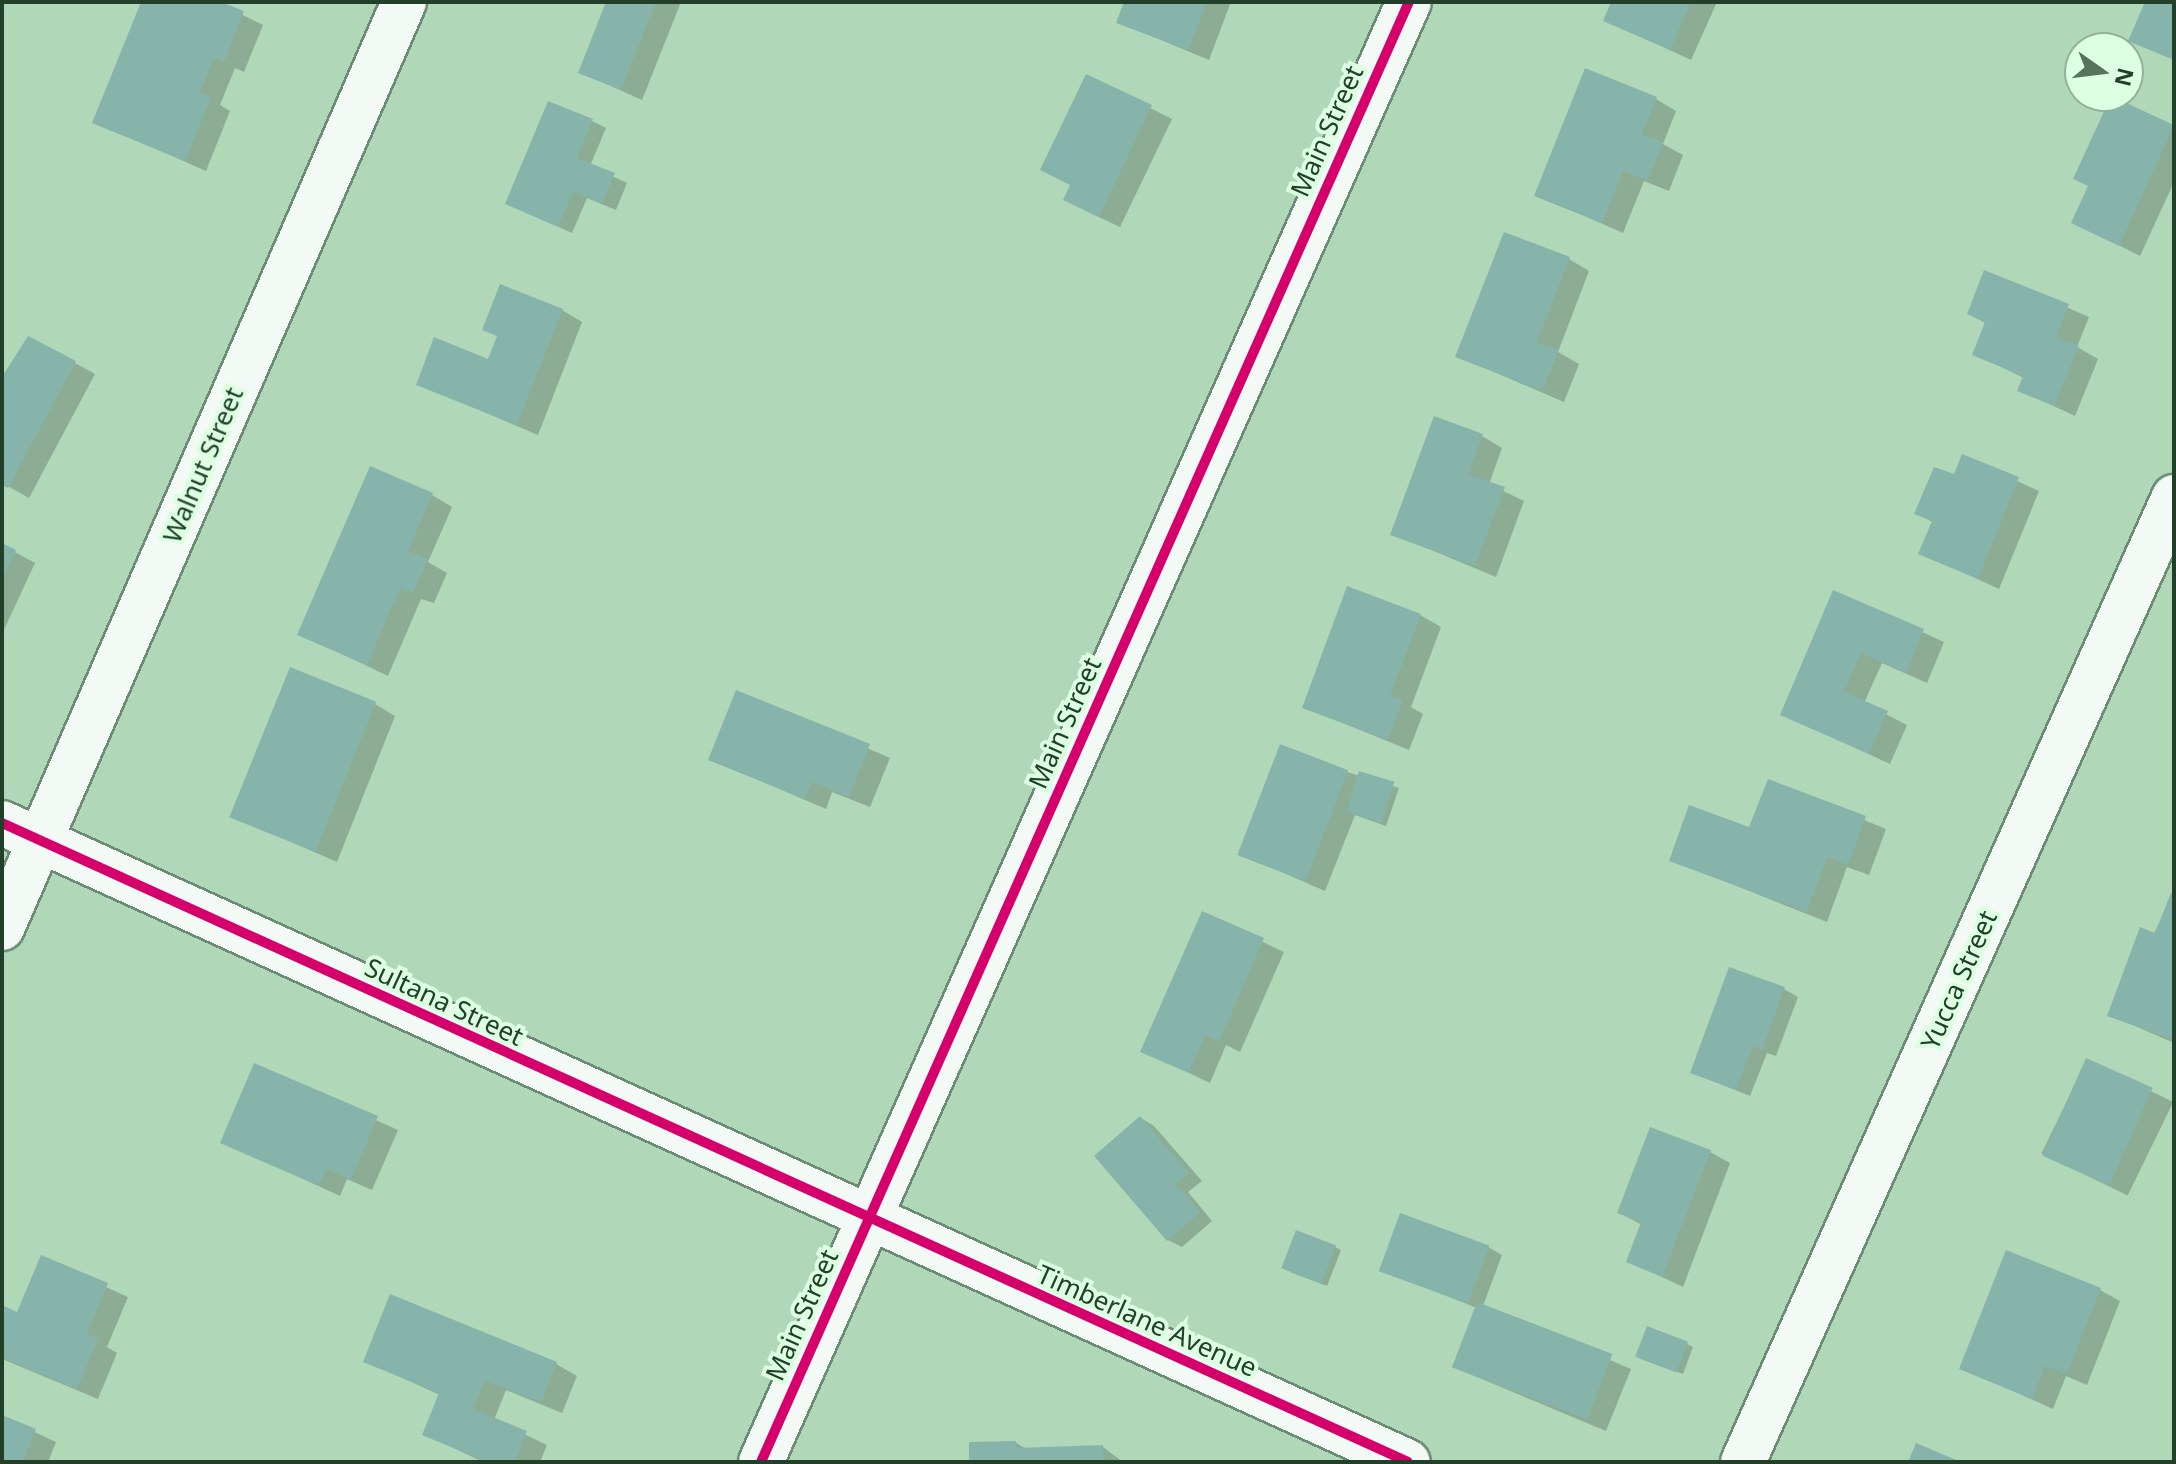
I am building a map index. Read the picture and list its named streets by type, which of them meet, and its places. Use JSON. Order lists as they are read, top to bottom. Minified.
{"streets":{"street":["Main Street","Walnut Street","Yucca Street","Sultana Street","Timberlane Avenue"]},"crossings":[["Main Street","Sultana Street"],["Main Street","Timberlane Avenue"],["Walnut Street","Sultana Street"],["Sultana Street","Timberlane Avenue"]],"north":"right"}
